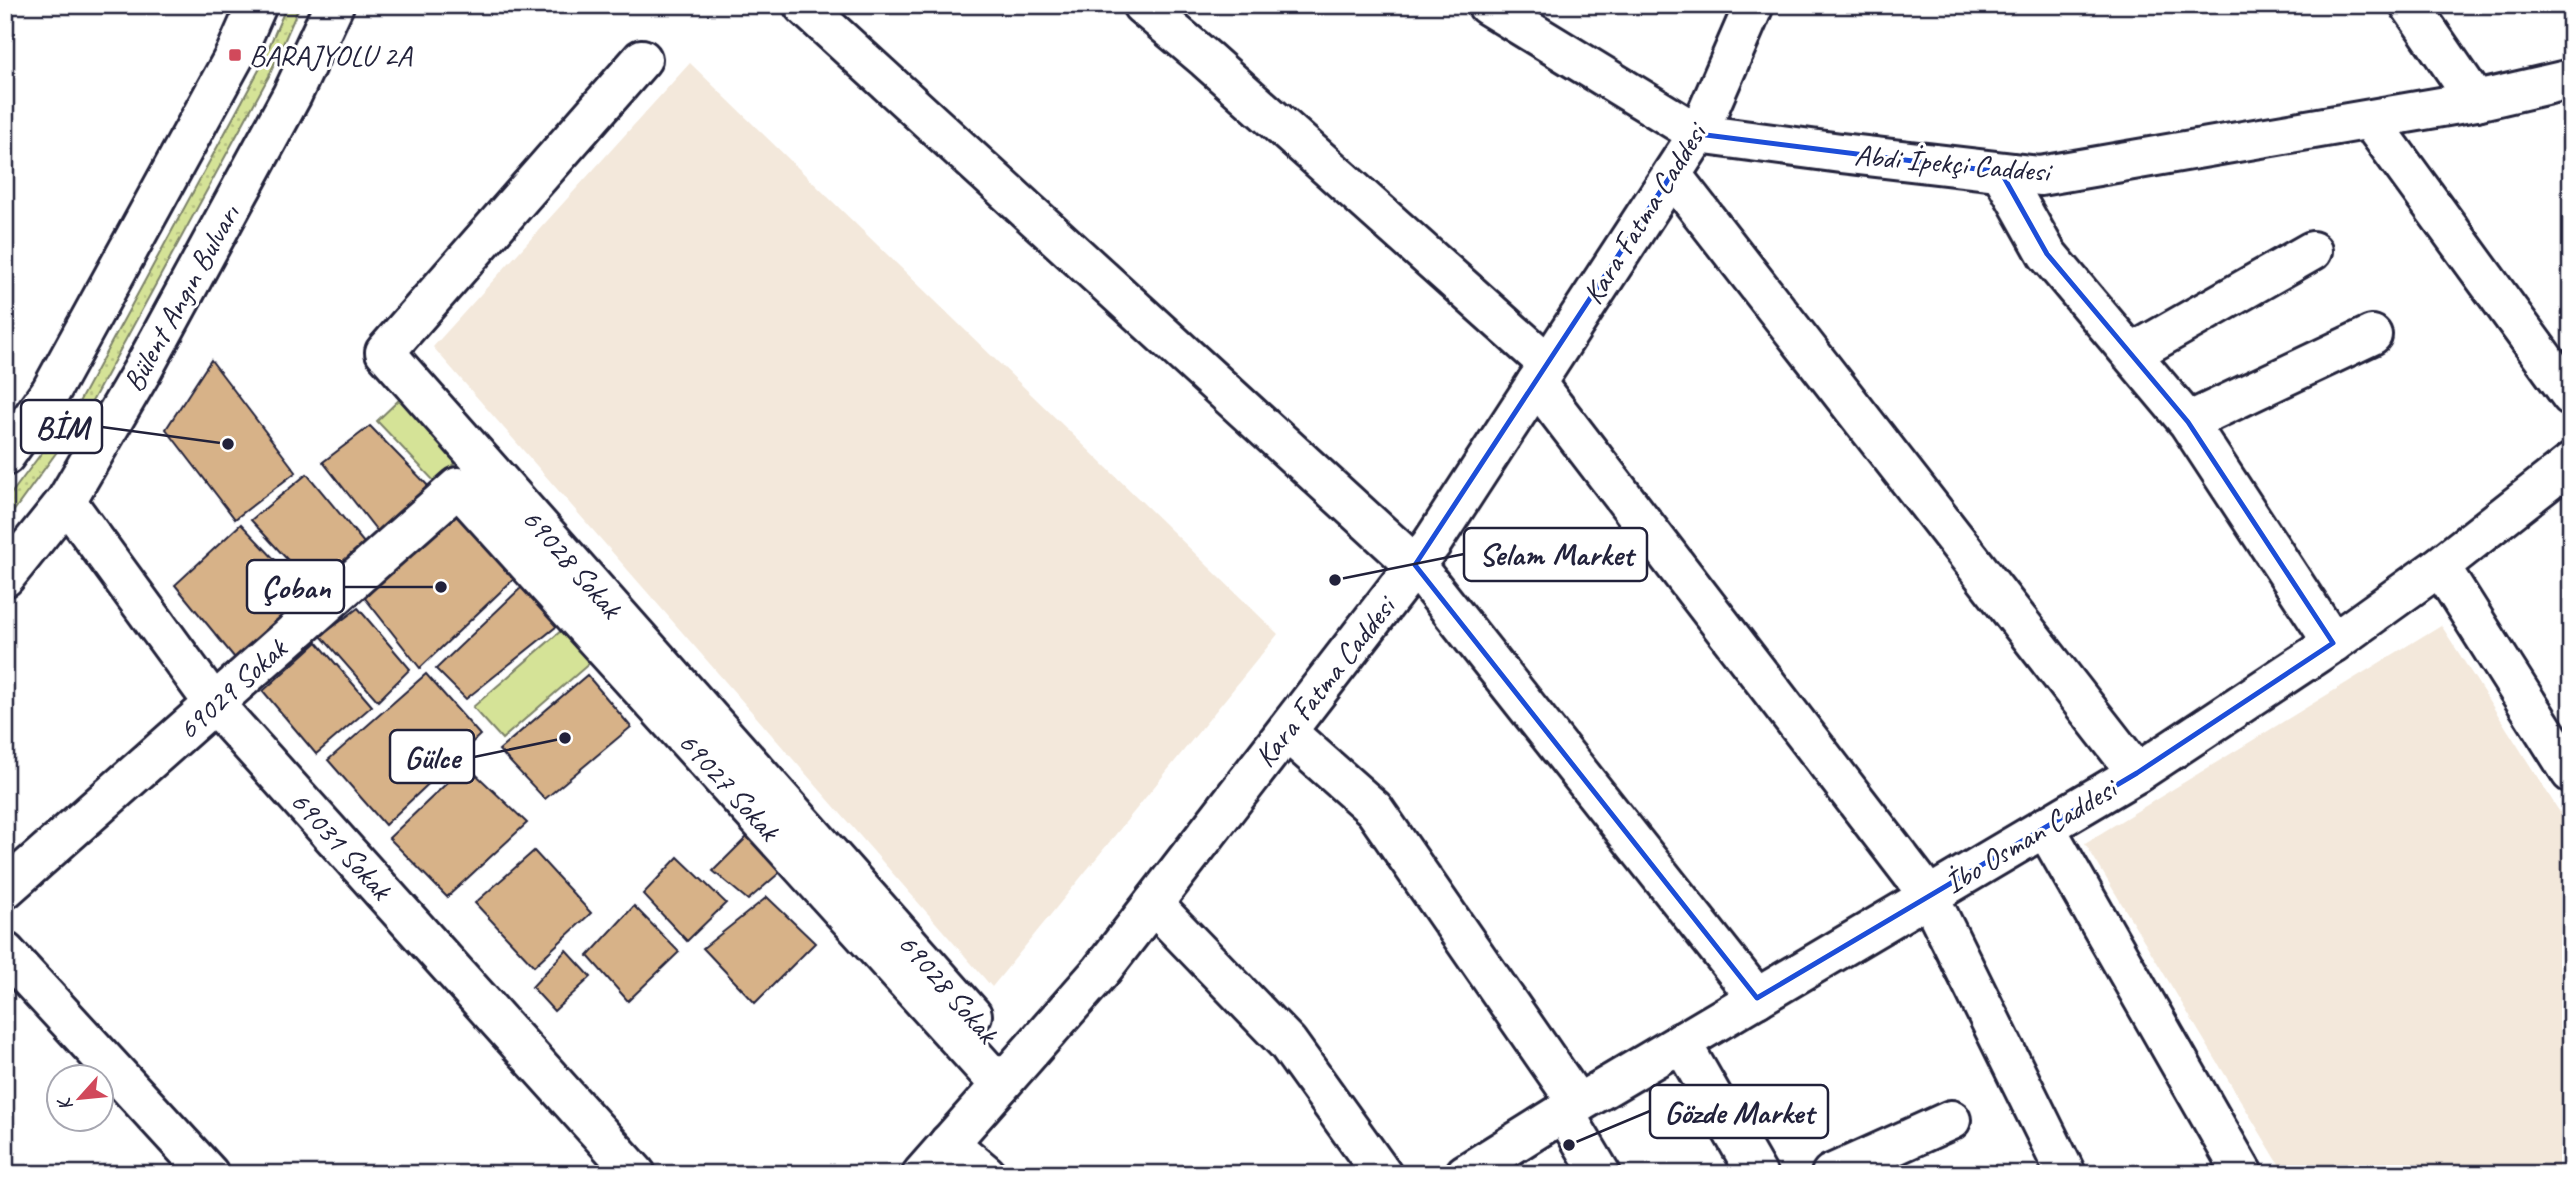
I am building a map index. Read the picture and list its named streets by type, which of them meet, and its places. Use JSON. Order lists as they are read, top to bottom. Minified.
{"streets":{"street":["Abdi İpekçi Caddesi","Kara Fatma Caddesi","Bülent Angın Bulvarı","69028 Sokak","69029 Sokak","69027 Sokak","İbo Osman Caddesi","69031 Sokak"]},"crossings":[["Abdi İpekçi Caddesi","Kara Fatma Caddesi"],["Kara Fatma Caddesi","69028 Sokak"],["Kara Fatma Caddesi","69027 Sokak"],["Bülent Angın Bulvarı","69031 Sokak"],["69028 Sokak","69027 Sokak"],["69029 Sokak","69027 Sokak"],["69029 Sokak","69031 Sokak"]],"places":{"transit":["BARAJYOLU 2A"],"other":["BİM","Selam Market","Çoban","Gülce","Gözde Market"]},"north":"bottom left"}
